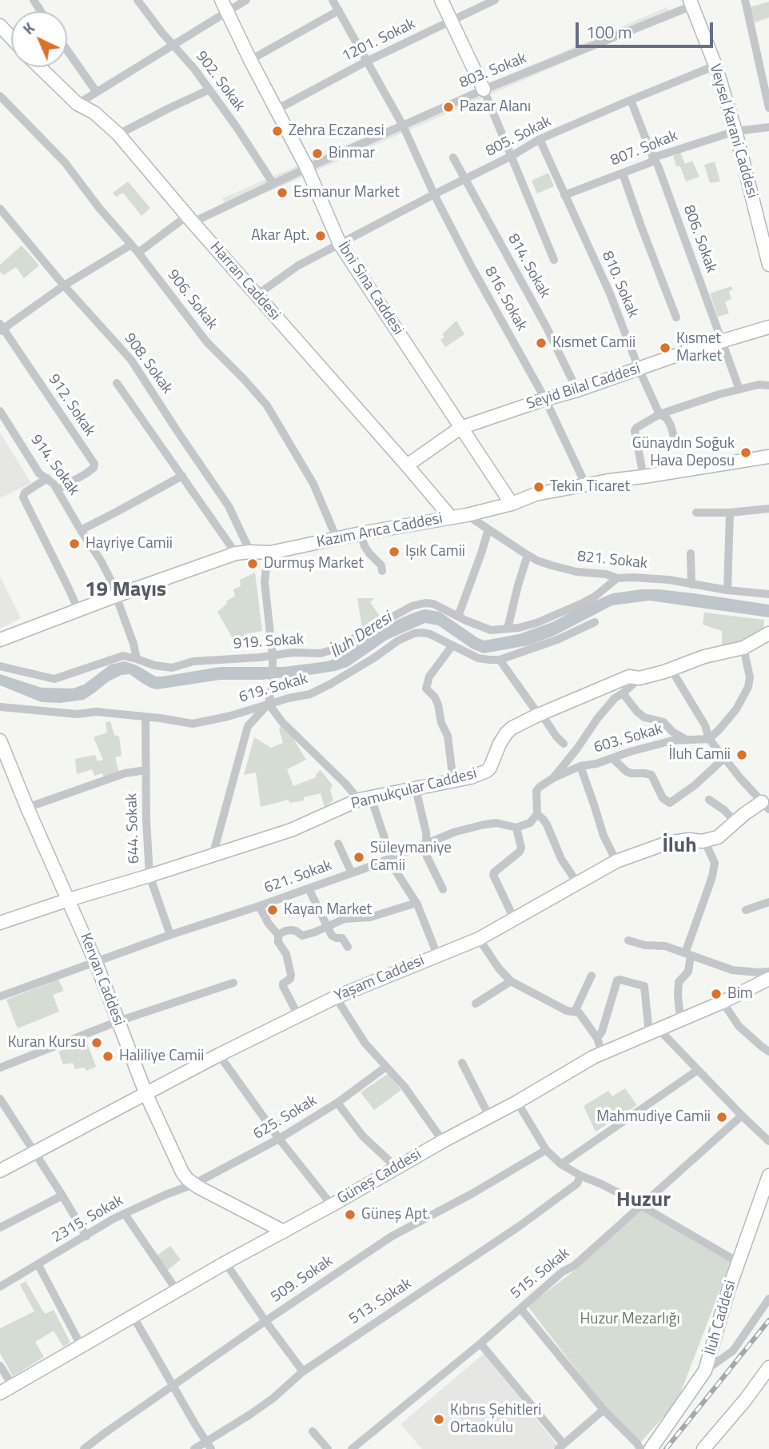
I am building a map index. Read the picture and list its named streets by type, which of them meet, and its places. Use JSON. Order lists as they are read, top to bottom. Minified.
{"streets":{"street":["1201. Sokak","803. Sokak","902. Sokak","Veysel Karani Caddesi","805. Sokak","807. Sokak","806. Sokak","814. Sokak","Harran Caddesi","810. Sokak","İbni Sina Caddesi","816. Sokak","906. Sokak","908. Sokak","Seyid Bilal Caddesi","912. Sokak","914. Sokak","Kazım Arıca Caddesi","821. Sokak","919. Sokak","619. Sokak","603. Sokak","Pamukçular Caddesi","644. Sokak","621. Sokak","Yaşam Caddesi","Kervan Caddesi","625. Sokak","Güneş Caddesi","2315. Sokak","515. Sokak","509. Sokak","513. Sokak","İluh Caddesi"]},"crossings":[["1201. Sokak","İbni Sina Caddesi"],["1201. Sokak","816. Sokak"],["803. Sokak","902. Sokak"],["803. Sokak","Veysel Karani Caddesi"],["803. Sokak","Harran Caddesi"],["803. Sokak","İbni Sina Caddesi"],["803. Sokak","816. Sokak"],["803. Sokak","906. Sokak"],["Veysel Karani Caddesi","805. Sokak"],["Veysel Karani Caddesi","807. Sokak"],["805. Sokak","806. Sokak"],["805. Sokak","814. Sokak"],["805. Sokak","Harran Caddesi"],["805. Sokak","810. Sokak"],["805. Sokak","İbni Sina Caddesi"],["805. Sokak","816. Sokak"],["807. Sokak","806. Sokak"],["807. Sokak","810. Sokak"],["806. Sokak","Seyid Bilal Caddesi"],["814. Sokak","Seyid Bilal Caddesi"],["Harran Caddesi","Seyid Bilal Caddesi"],["Harran Caddesi","Kazım Arıca Caddesi"],["810. Sokak","Seyid Bilal Caddesi"],["İbni Sina Caddesi","Seyid Bilal Caddesi"],["İbni Sina Caddesi","Kazım Arıca Caddesi"],["816. Sokak","Seyid Bilal Caddesi"],["816. Sokak","Kazım Arıca Caddesi"],["906. Sokak","Kazım Arıca Caddesi"],["908. Sokak","Kazım Arıca Caddesi"],["912. Sokak","914. Sokak"],["914. Sokak","Kazım Arıca Caddesi"],["914. Sokak","919. Sokak"],["Kazım Arıca Caddesi","821. Sokak"],["821. Sokak","919. Sokak"],["619. Sokak","644. Sokak"],["Pamukçular Caddesi","644. Sokak"],["Pamukçular Caddesi","Kervan Caddesi"],["644. Sokak","621. Sokak"],["621. Sokak","Kervan Caddesi"],["Yaşam Caddesi","Kervan Caddesi"],["Kervan Caddesi","625. Sokak"],["Kervan Caddesi","Güneş Caddesi"],["Kervan Caddesi","2315. Sokak"],["625. Sokak","2315. Sokak"]],"districts":["19 Mayıs","İluh","Huzur"],"water":["İluh Deresi"],"parks":["Huzur Mezarlığı"],"places":["Pazar Alanı","Zehra Eczanesi","Binmar","Esmanur Market","Akar Apt.","Kısmet Camii","Kısmet Market","Günaydın Soğuk Hava Deposu","Tekin Ticaret","Hayriye Camii","Işık Camii","Durmuş Market","İluh Camii","Süleymaniye Camii","Kayan Market","Bim","Kuran Kursu","Haliliye Camii","Mahmudiye Camii","Güneş Apt.","Kıbrıs Şehitleri Ortaokulu"],"scale_bar":"100 m","north":"top left"}
